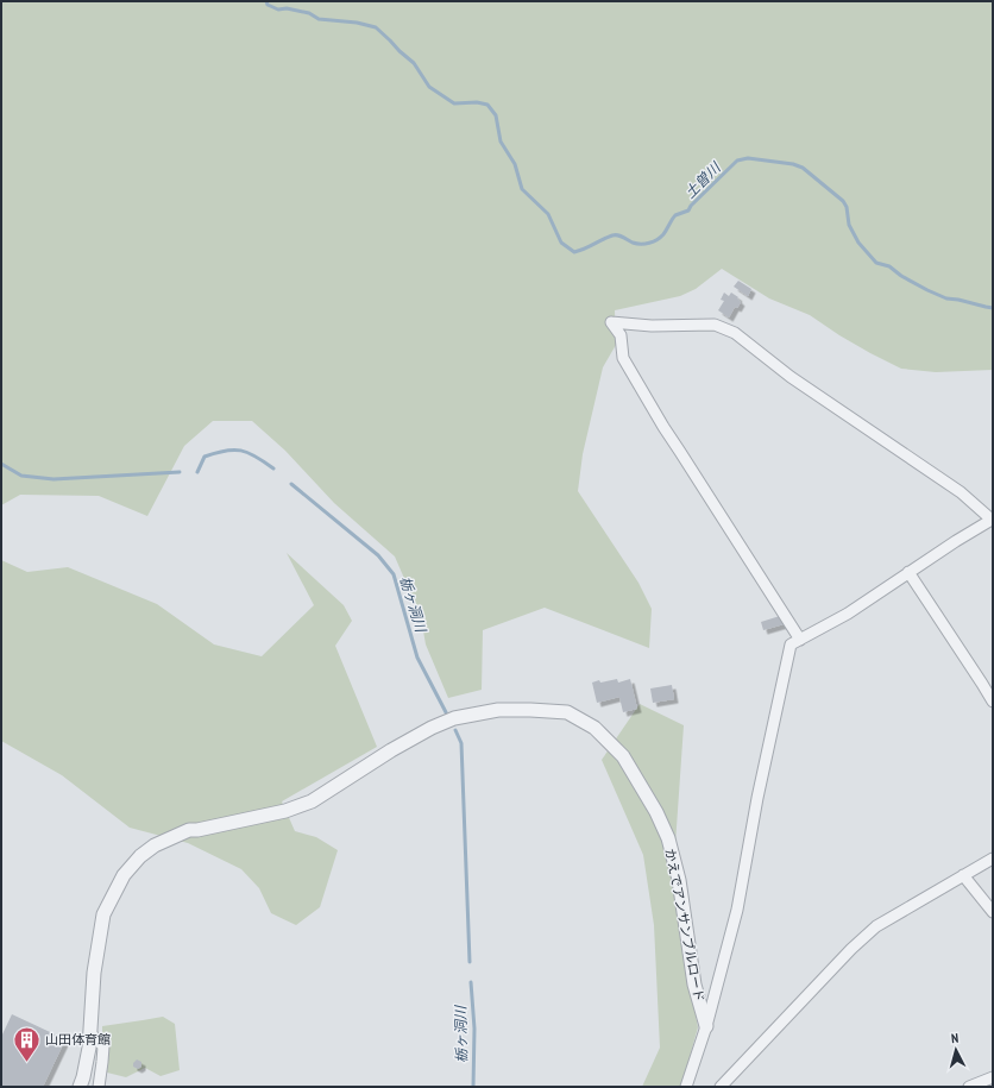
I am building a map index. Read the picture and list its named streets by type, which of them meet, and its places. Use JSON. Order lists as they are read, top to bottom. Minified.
{"streets":{"street":["かえでアンサンブルロード"]},"water":["土曽川","栃ヶ洞川"],"places":{"building":["山田体育館"]},"north":"top"}
